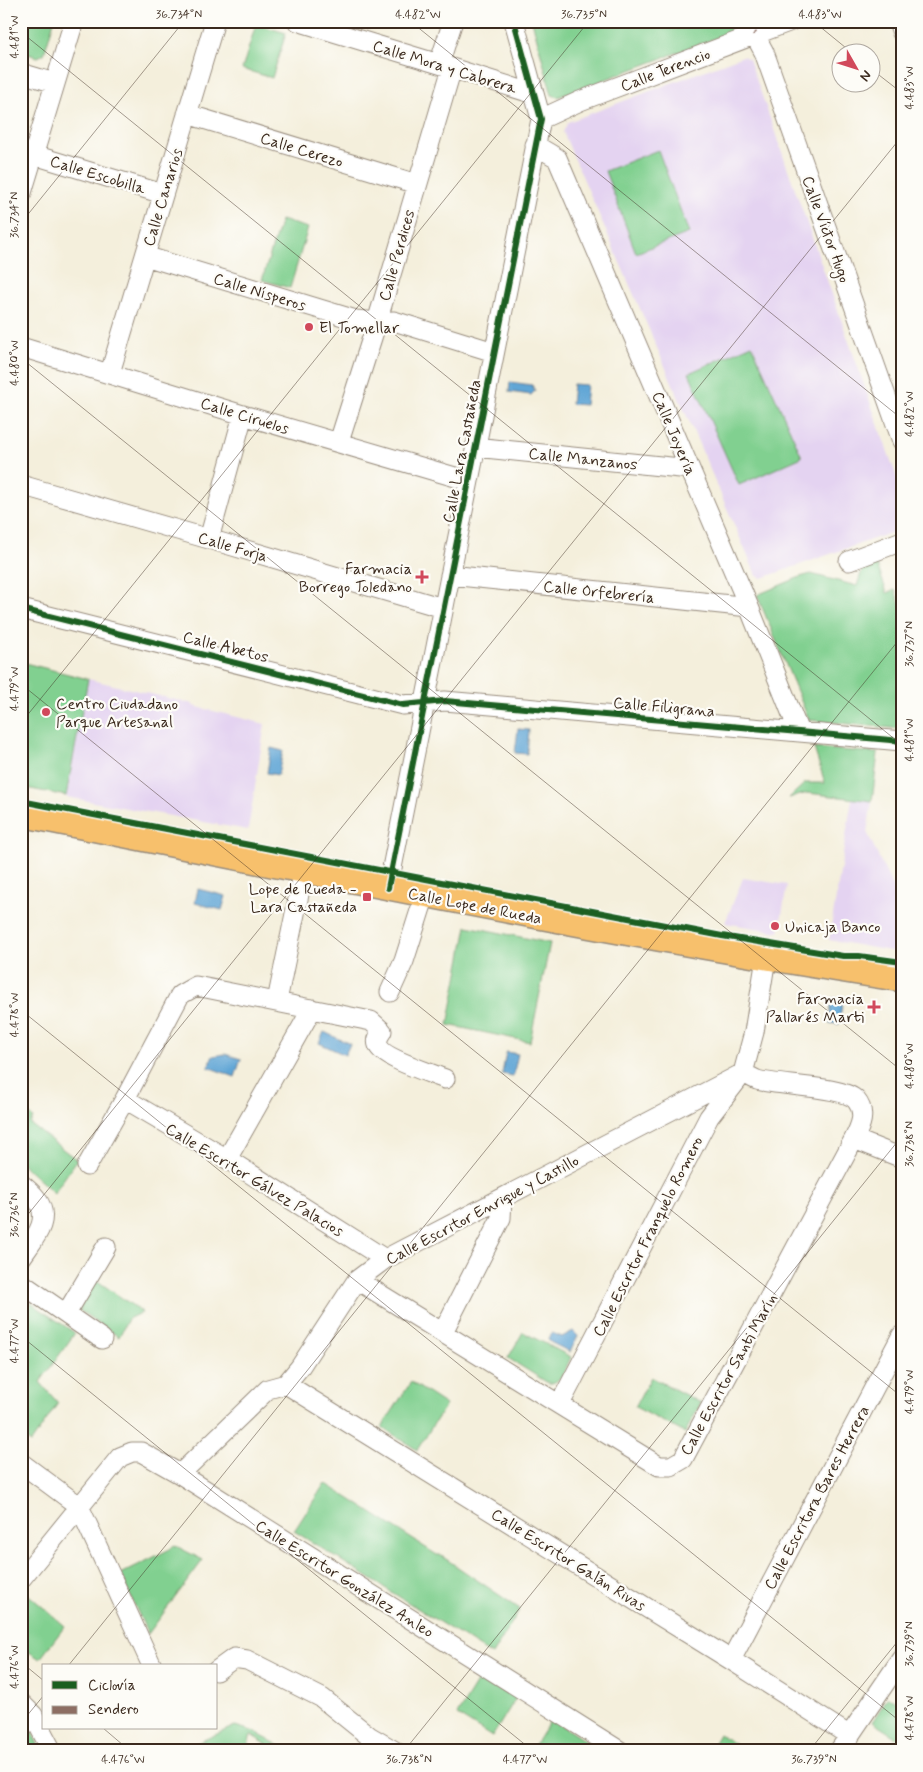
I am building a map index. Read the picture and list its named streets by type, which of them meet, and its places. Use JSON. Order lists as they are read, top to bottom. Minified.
{"streets":{"main road":["Calle Lope de Rueda"],"street":["Calle Mora y Cabrera","Calle Terencio","Calle Cerezo","Calle Escobilla","Calle Canarios","Calle Víctor Hugo","Calle Perdices","Calle Nísperos","Calle Ciruelos","Calle Joyería","Calle Lara Castañeda","Calle Manzanos","Calle Forja","Calle Orfebrería","Calle Abetos","Calle Filigrana","Calle Escritor Gálvez Palacios","Calle Escritor Enrique y Castillo","Calle Escritor Franquelo Romero","Calle Escritor Santi Marín","Calle Escritora Bares Herrera","Calle Escritor Galán Rivas","Calle Escritor González Anleo"]},"crossings":[["Calle Mora y Cabrera","Calle Perdices"],["Calle Mora y Cabrera","Calle Lara Castañeda"],["Calle Terencio","Calle Víctor Hugo"],["Calle Terencio","Calle Lara Castañeda"],["Calle Cerezo","Calle Canarios"],["Calle Cerezo","Calle Perdices"],["Calle Escobilla","Calle Canarios"],["Calle Canarios","Calle Nísperos"],["Calle Canarios","Calle Ciruelos"],["Calle Perdices","Calle Nísperos"],["Calle Perdices","Calle Ciruelos"],["Calle Nísperos","Calle Lara Castañeda"],["Calle Ciruelos","Calle Lara Castañeda"],["Calle Joyería","Calle Lara Castañeda"],["Calle Joyería","Calle Manzanos"],["Calle Joyería","Calle Orfebrería"],["Calle Joyería","Calle Filigrana"],["Calle Lara Castañeda","Calle Manzanos"],["Calle Lara Castañeda","Calle Forja"],["Calle Lara Castañeda","Calle Orfebrería"],["Calle Lara Castañeda","Calle Abetos"],["Calle Lara Castañeda","Calle Filigrana"],["Calle Lara Castañeda","Calle Lope de Rueda"],["Calle Abetos","Calle Filigrana"],["Calle Escritor Gálvez Palacios","Calle Escritor Enrique y Castillo"],["Calle Escritor Enrique y Castillo","Calle Escritor Franquelo Romero"],["Calle Escritor Enrique y Castillo","Calle Escritor Santi Marín"],["Calle Escritor Enrique y Castillo","Calle Escritor Galán Rivas"],["Calle Escritor Enrique y Castillo","Calle Escritor González Anleo"],["Calle Escritor Franquelo Romero","Calle Escritor Santi Marín"],["Calle Escritora Bares Herrera","Calle Escritor Galán Rivas"]],"places":{"other":["El Tomellar","Centro Ciudadano Parque Artesanal","Unicaja Banco"],"health":["Farmacia Borrego Toledano","Farmacia Pallarés Marti"],"transit":["Lope de Rueda - Lara Castañeda"]},"legend":["Ciclovía","Sendero"],"north":"bottom right","coordinates":["36.734°N","4.482°W","36.735°N","4.483°W","4.481°W","4.480°W","36.737°N","4.479°W","4.478°W","36.738°N","36.736°N","4.477°W","36.739°N","4.476°W"]}
